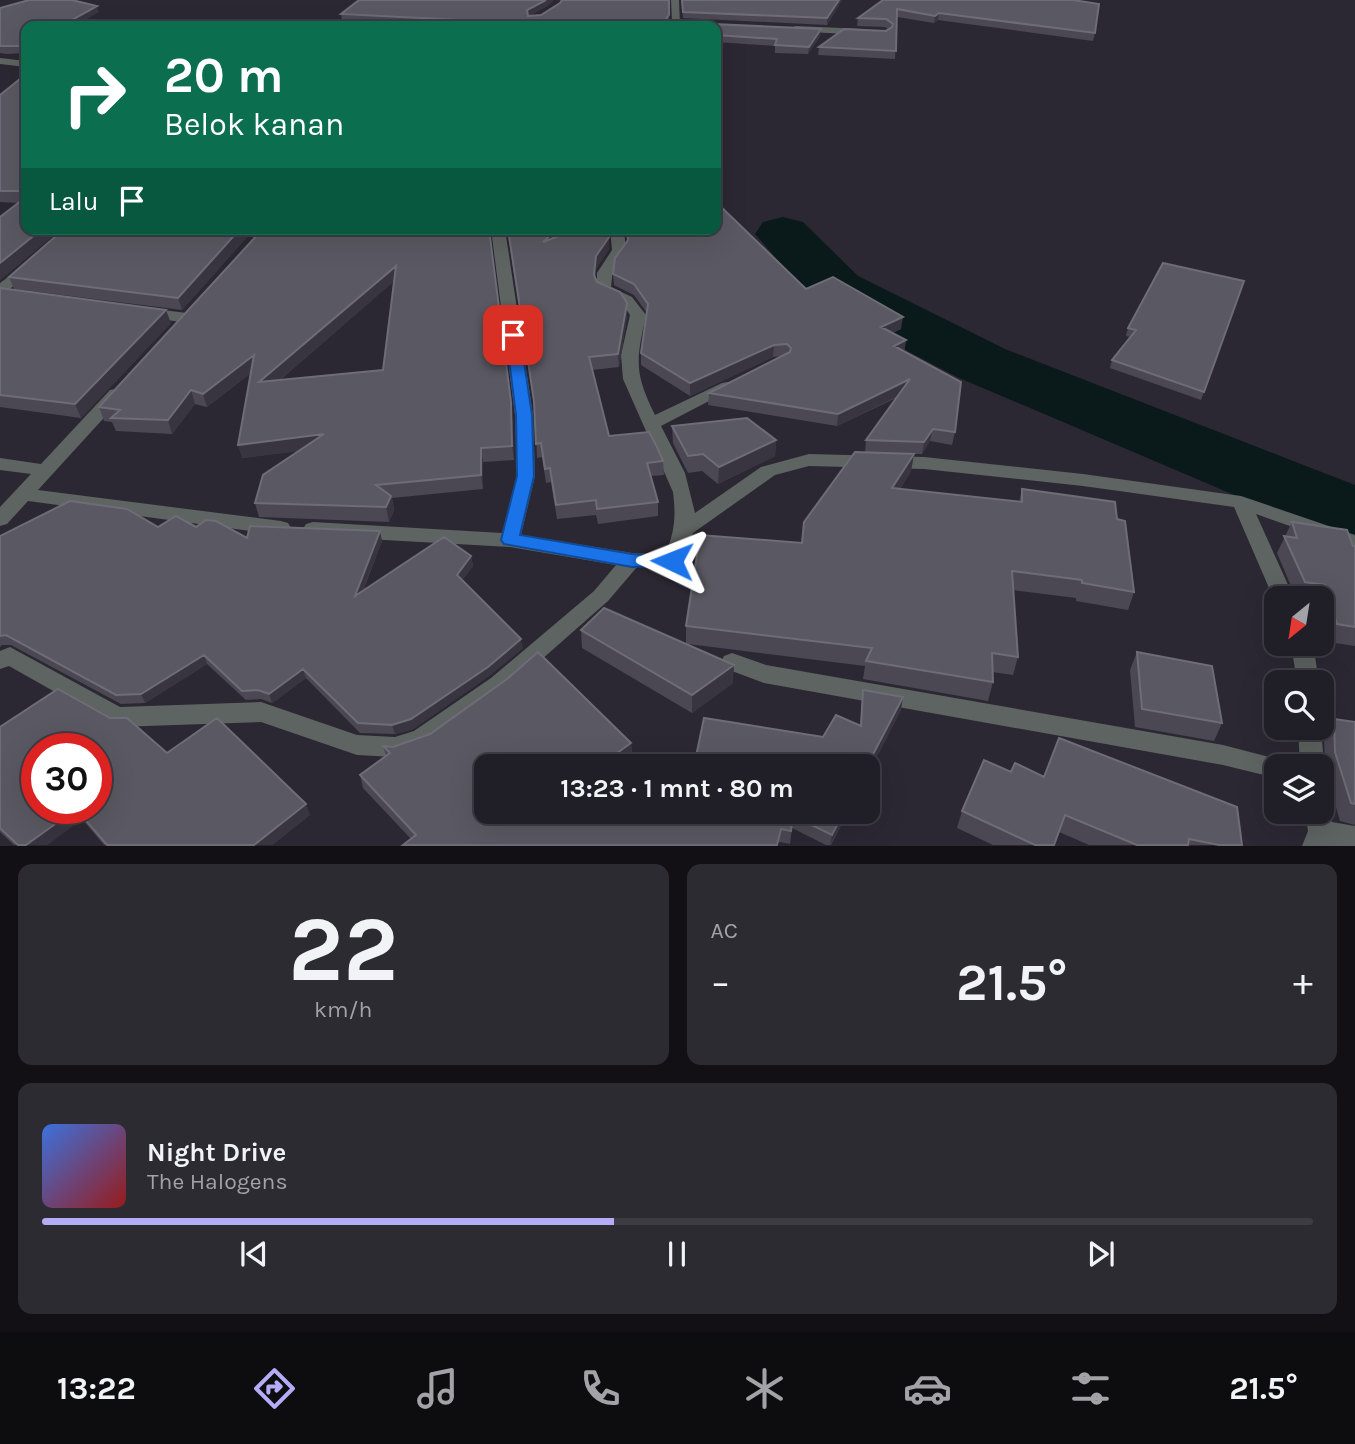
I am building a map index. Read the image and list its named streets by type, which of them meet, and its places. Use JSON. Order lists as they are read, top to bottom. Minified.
{"north":"bottom left","page":{"turn":["20 m","Belok kanan"],"then":"Lalu","limit":"30","trip":"13:23 · 1 mnt · 80 m","tile":[["22","km/h"],"AC"],"heat":["−","21.5°","+"],"song":["Night Drive","The Halogens"],"tabs":["13:22","21.5°"]}}
